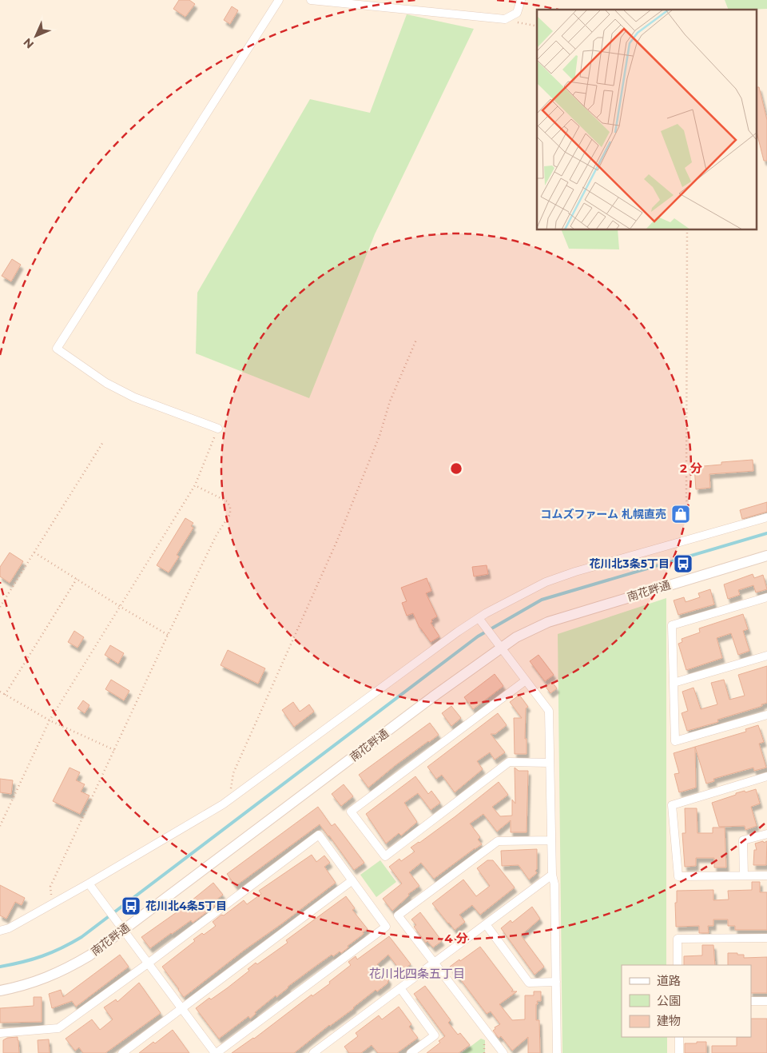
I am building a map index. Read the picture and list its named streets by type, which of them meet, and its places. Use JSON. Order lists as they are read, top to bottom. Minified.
{"streets":{"street":["南花畔通"]},"districts":["花川北四条五丁目"],"places":{"shop":["コムズファーム 札幌直売"],"bus stop":["花川北3条5丁目","花川北4条5丁目"]},"legend":["道路","公園","建物"],"north":"bottom left","rings":["2 分","4 分"]}
